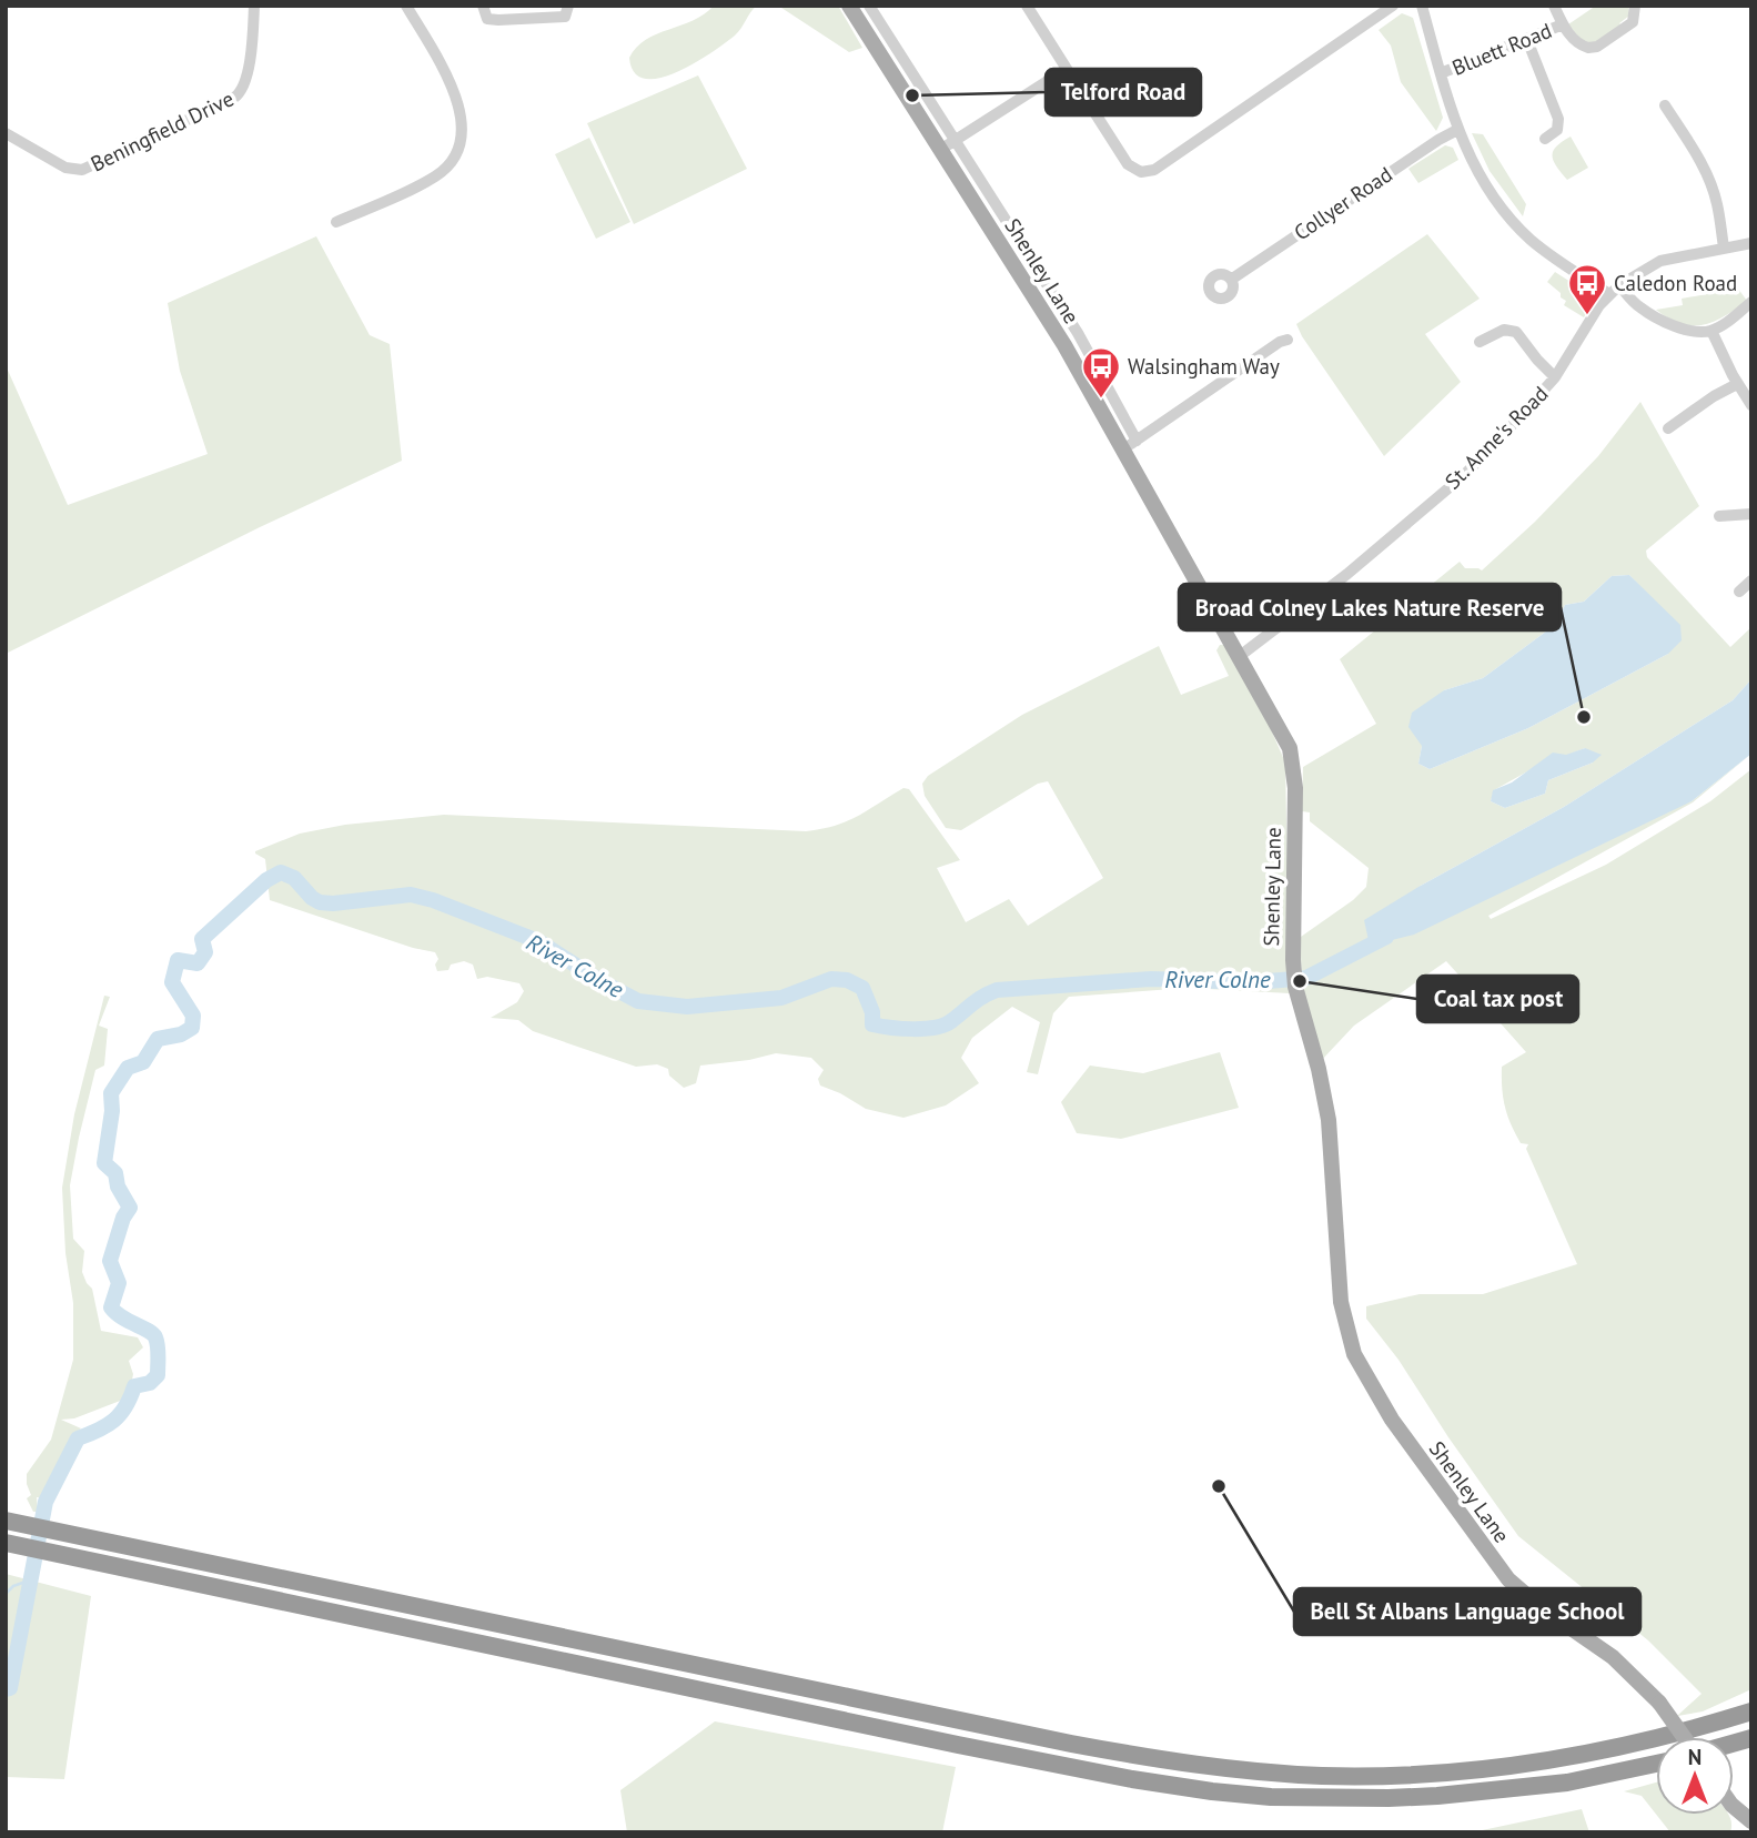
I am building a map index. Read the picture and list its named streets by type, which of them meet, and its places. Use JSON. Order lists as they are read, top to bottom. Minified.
{"streets":{"main road":["Shenley Lane"],"street":["Bluett Road","Beningfield Drive","Collyer Road","St. Anne's Road"]},"crossings":[["Shenley Lane","St. Anne's Road"]],"water":["River Colne"],"places":{"other":["Telford Road","Broad Colney Lakes Nature Reserve","Coal tax post","Bell St Albans Language School"],"bus stop":["Caledon Road","Walsingham Way"]},"north":"top"}
